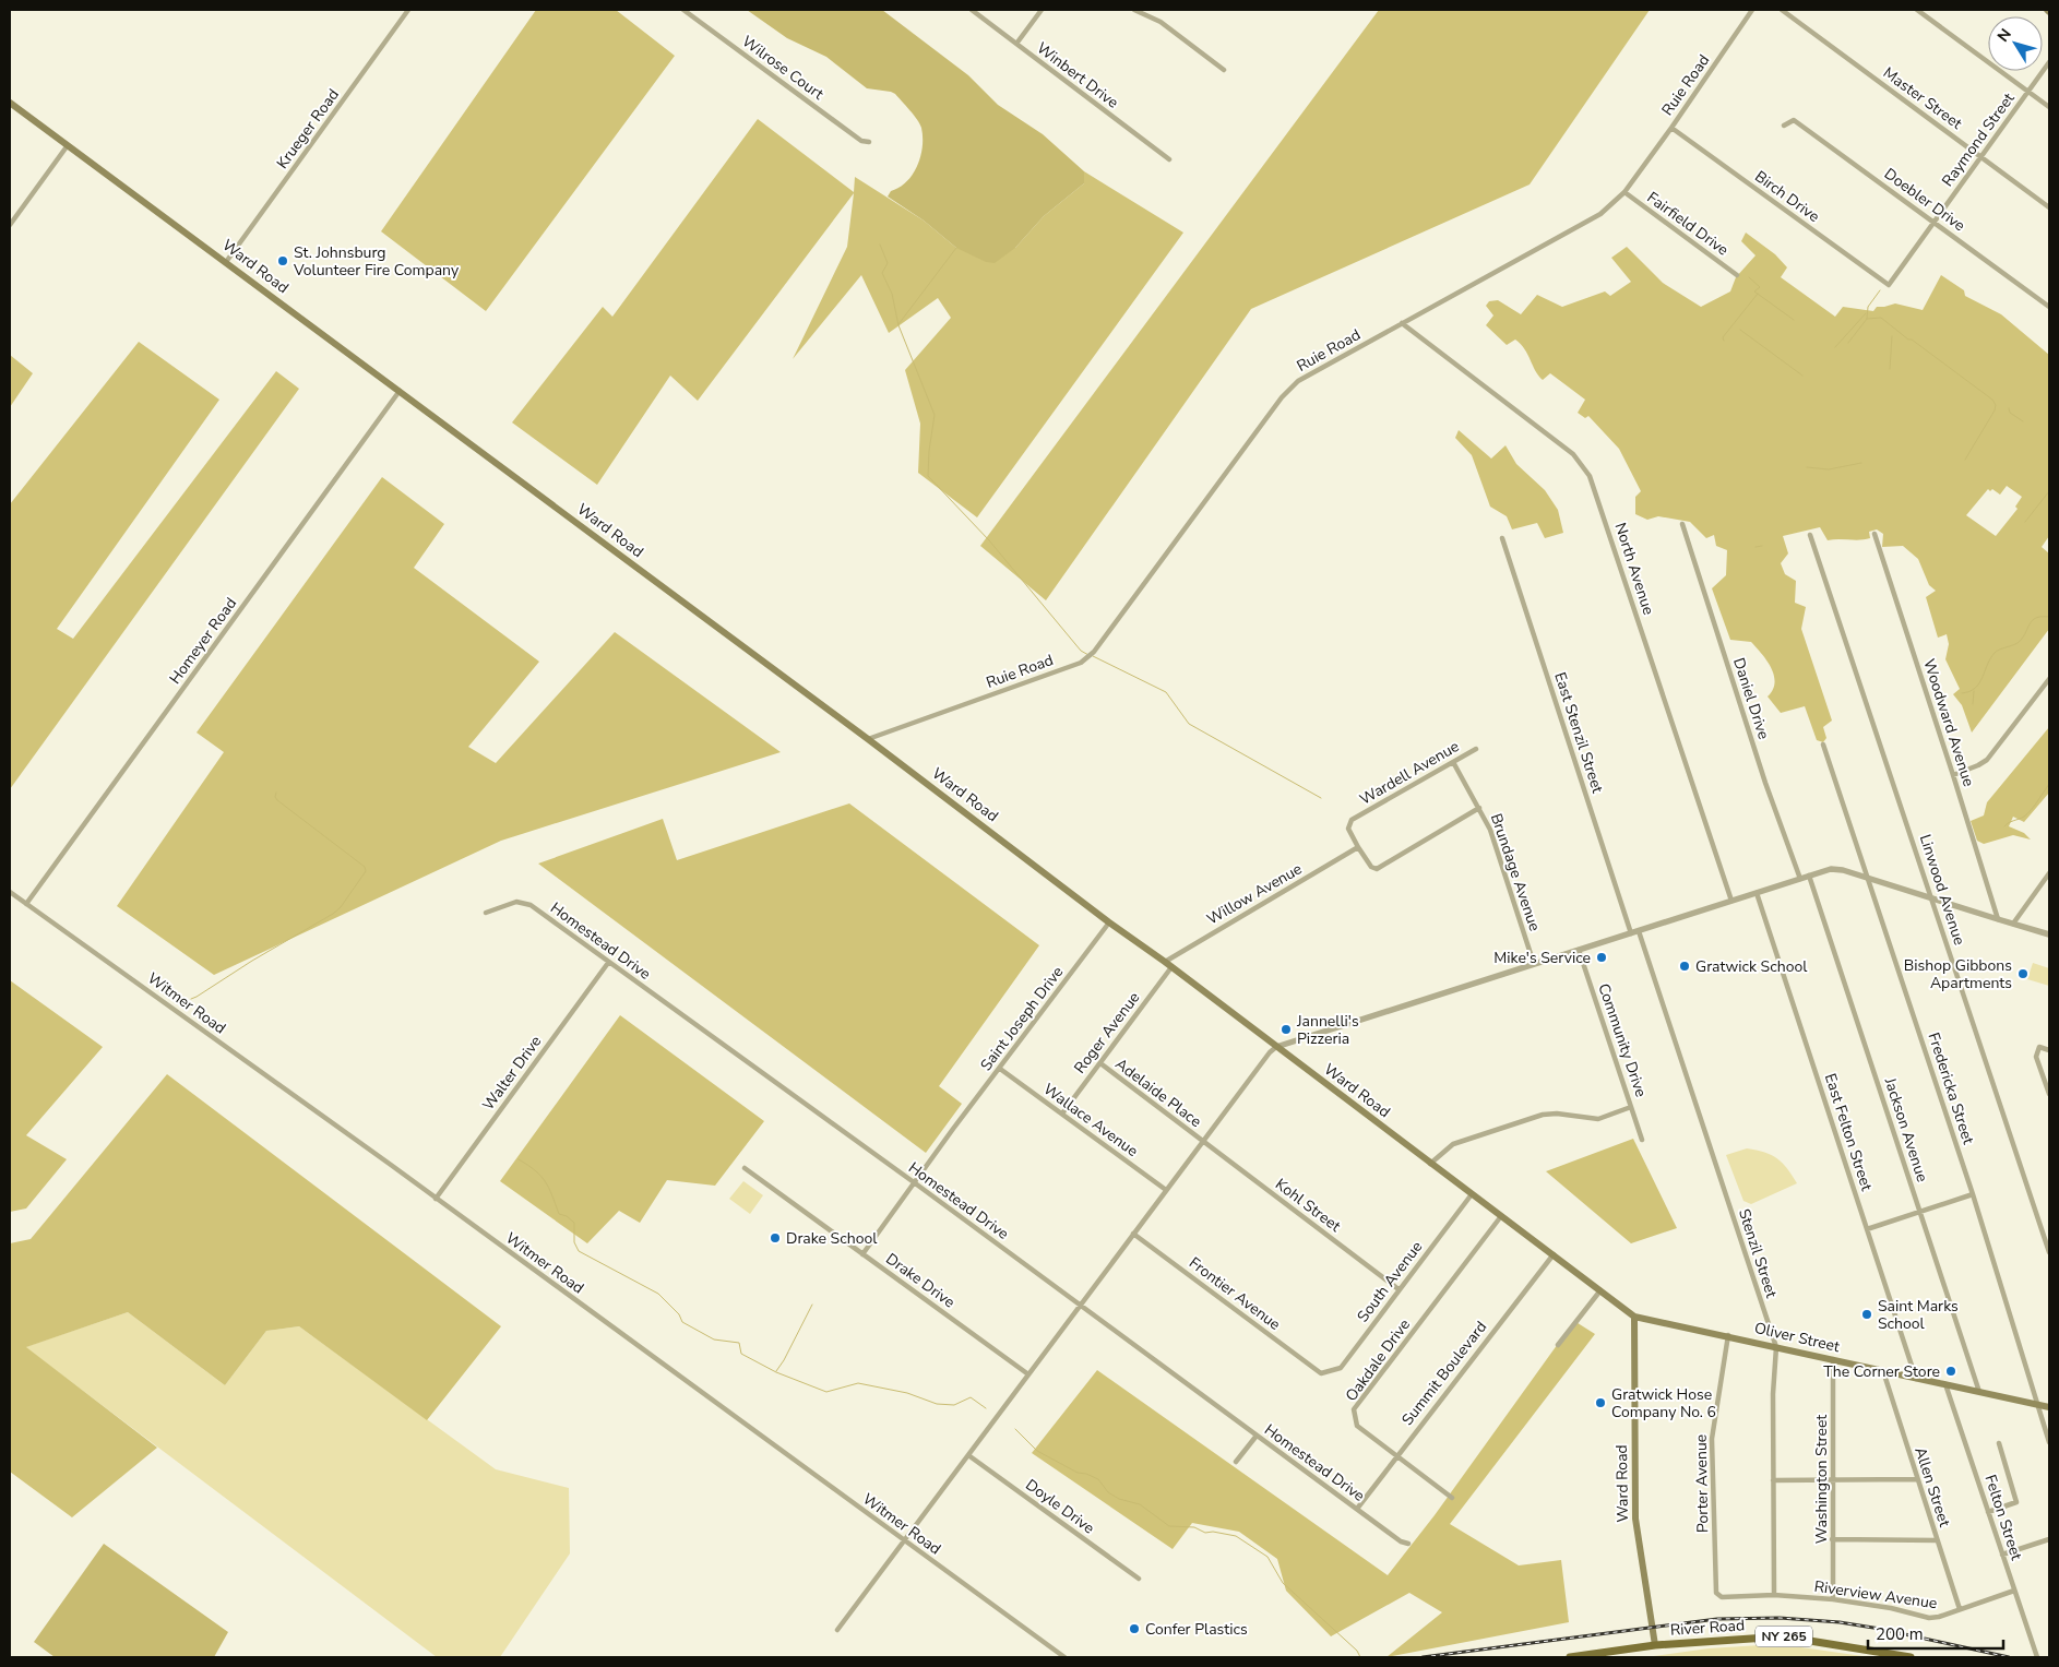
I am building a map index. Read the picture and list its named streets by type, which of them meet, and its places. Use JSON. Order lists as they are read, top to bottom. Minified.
{"streets":{"main road":["Ward Road","Oliver Street","River Road","NY 265"],"street":["Wilrose Court","Winbert Drive","Ruie Road","Master Street","Krueger Road","Raymond Street","Birch Drive","Doebler Drive","Fairfield Drive","North Avenue","Homeyer Road","Daniel Drive","Woodward Avenue","East Stenzil Street","Wardell Avenue","Brundage Avenue","Linwood Avenue","Willow Avenue","Homestead Drive","Witmer Road","Saint Joseph Drive","Roger Avenue","Community Drive","Walter Drive","Fredericka Street","Adelaide Place","Wallace Avenue","Jackson Avenue","East Felton Street","Kohl Street","Stenzil Street","Drake Drive","South Avenue","Frontier Avenue","Oakdale Drive","Summit Boulevard","Washington Street","Porter Avenue","Allen Street","Doyle Drive","Felton Street","Riverview Avenue"]},"crossings":[["Ruie Road","Birch Drive"],["Ruie Road","Fairfield Drive"],["Ruie Road","Ward Road"],["Ruie Road","North Avenue"],["Master Street","Raymond Street"],["Krueger Road","Ward Road"],["Raymond Street","Birch Drive"],["Raymond Street","Doebler Drive"],["Ward Road","Homeyer Road"],["Ward Road","Willow Avenue"],["Ward Road","Saint Joseph Drive"],["Ward Road","Roger Avenue"],["Ward Road","South Avenue"],["Ward Road","Oliver Street"],["Ward Road","Oakdale Drive"],["Ward Road","Summit Boulevard"],["Ward Road","River Road"],["Homeyer Road","Witmer Road"],["Wardell Avenue","Brundage Avenue"],["Wardell Avenue","Willow Avenue"],["Willow Avenue","Roger Avenue"],["Homestead Drive","Saint Joseph Drive"],["Homestead Drive","Walter Drive"],["Homestead Drive","Summit Boulevard"],["Witmer Road","Walter Drive"],["Saint Joseph Drive","Wallace Avenue"],["Saint Joseph Drive","Drake Drive"],["Roger Avenue","Adelaide Place"],["Roger Avenue","Wallace Avenue"],["Fredericka Street","Oliver Street"],["Adelaide Place","Kohl Street"],["Jackson Avenue","Oliver Street"],["East Felton Street","Oliver Street"],["Kohl Street","South Avenue"],["Stenzil Street","Oliver Street"],["Stenzil Street","Riverview Avenue"],["South Avenue","Frontier Avenue"],["Oliver Street","Washington Street"],["Oliver Street","Porter Avenue"],["Oliver Street","Allen Street"],["Oliver Street","Felton Street"],["Oakdale Drive","Summit Boulevard"],["Washington Street","Riverview Avenue"],["Porter Avenue","Riverview Avenue"],["Allen Street","Riverview Avenue"],["Felton Street","Riverview Avenue"]],"places":["St. Johnsburg Volunteer Fire Company","Mike's Service","Gratwick School","Bishop Gibbons Apartments","Jannelli's Pizzeria","Drake School","Saint Marks School","The Corner Store","Gratwick Hose Company No. 6","Confer Plastics"],"scale_bar":"200 m","north":"top left"}
